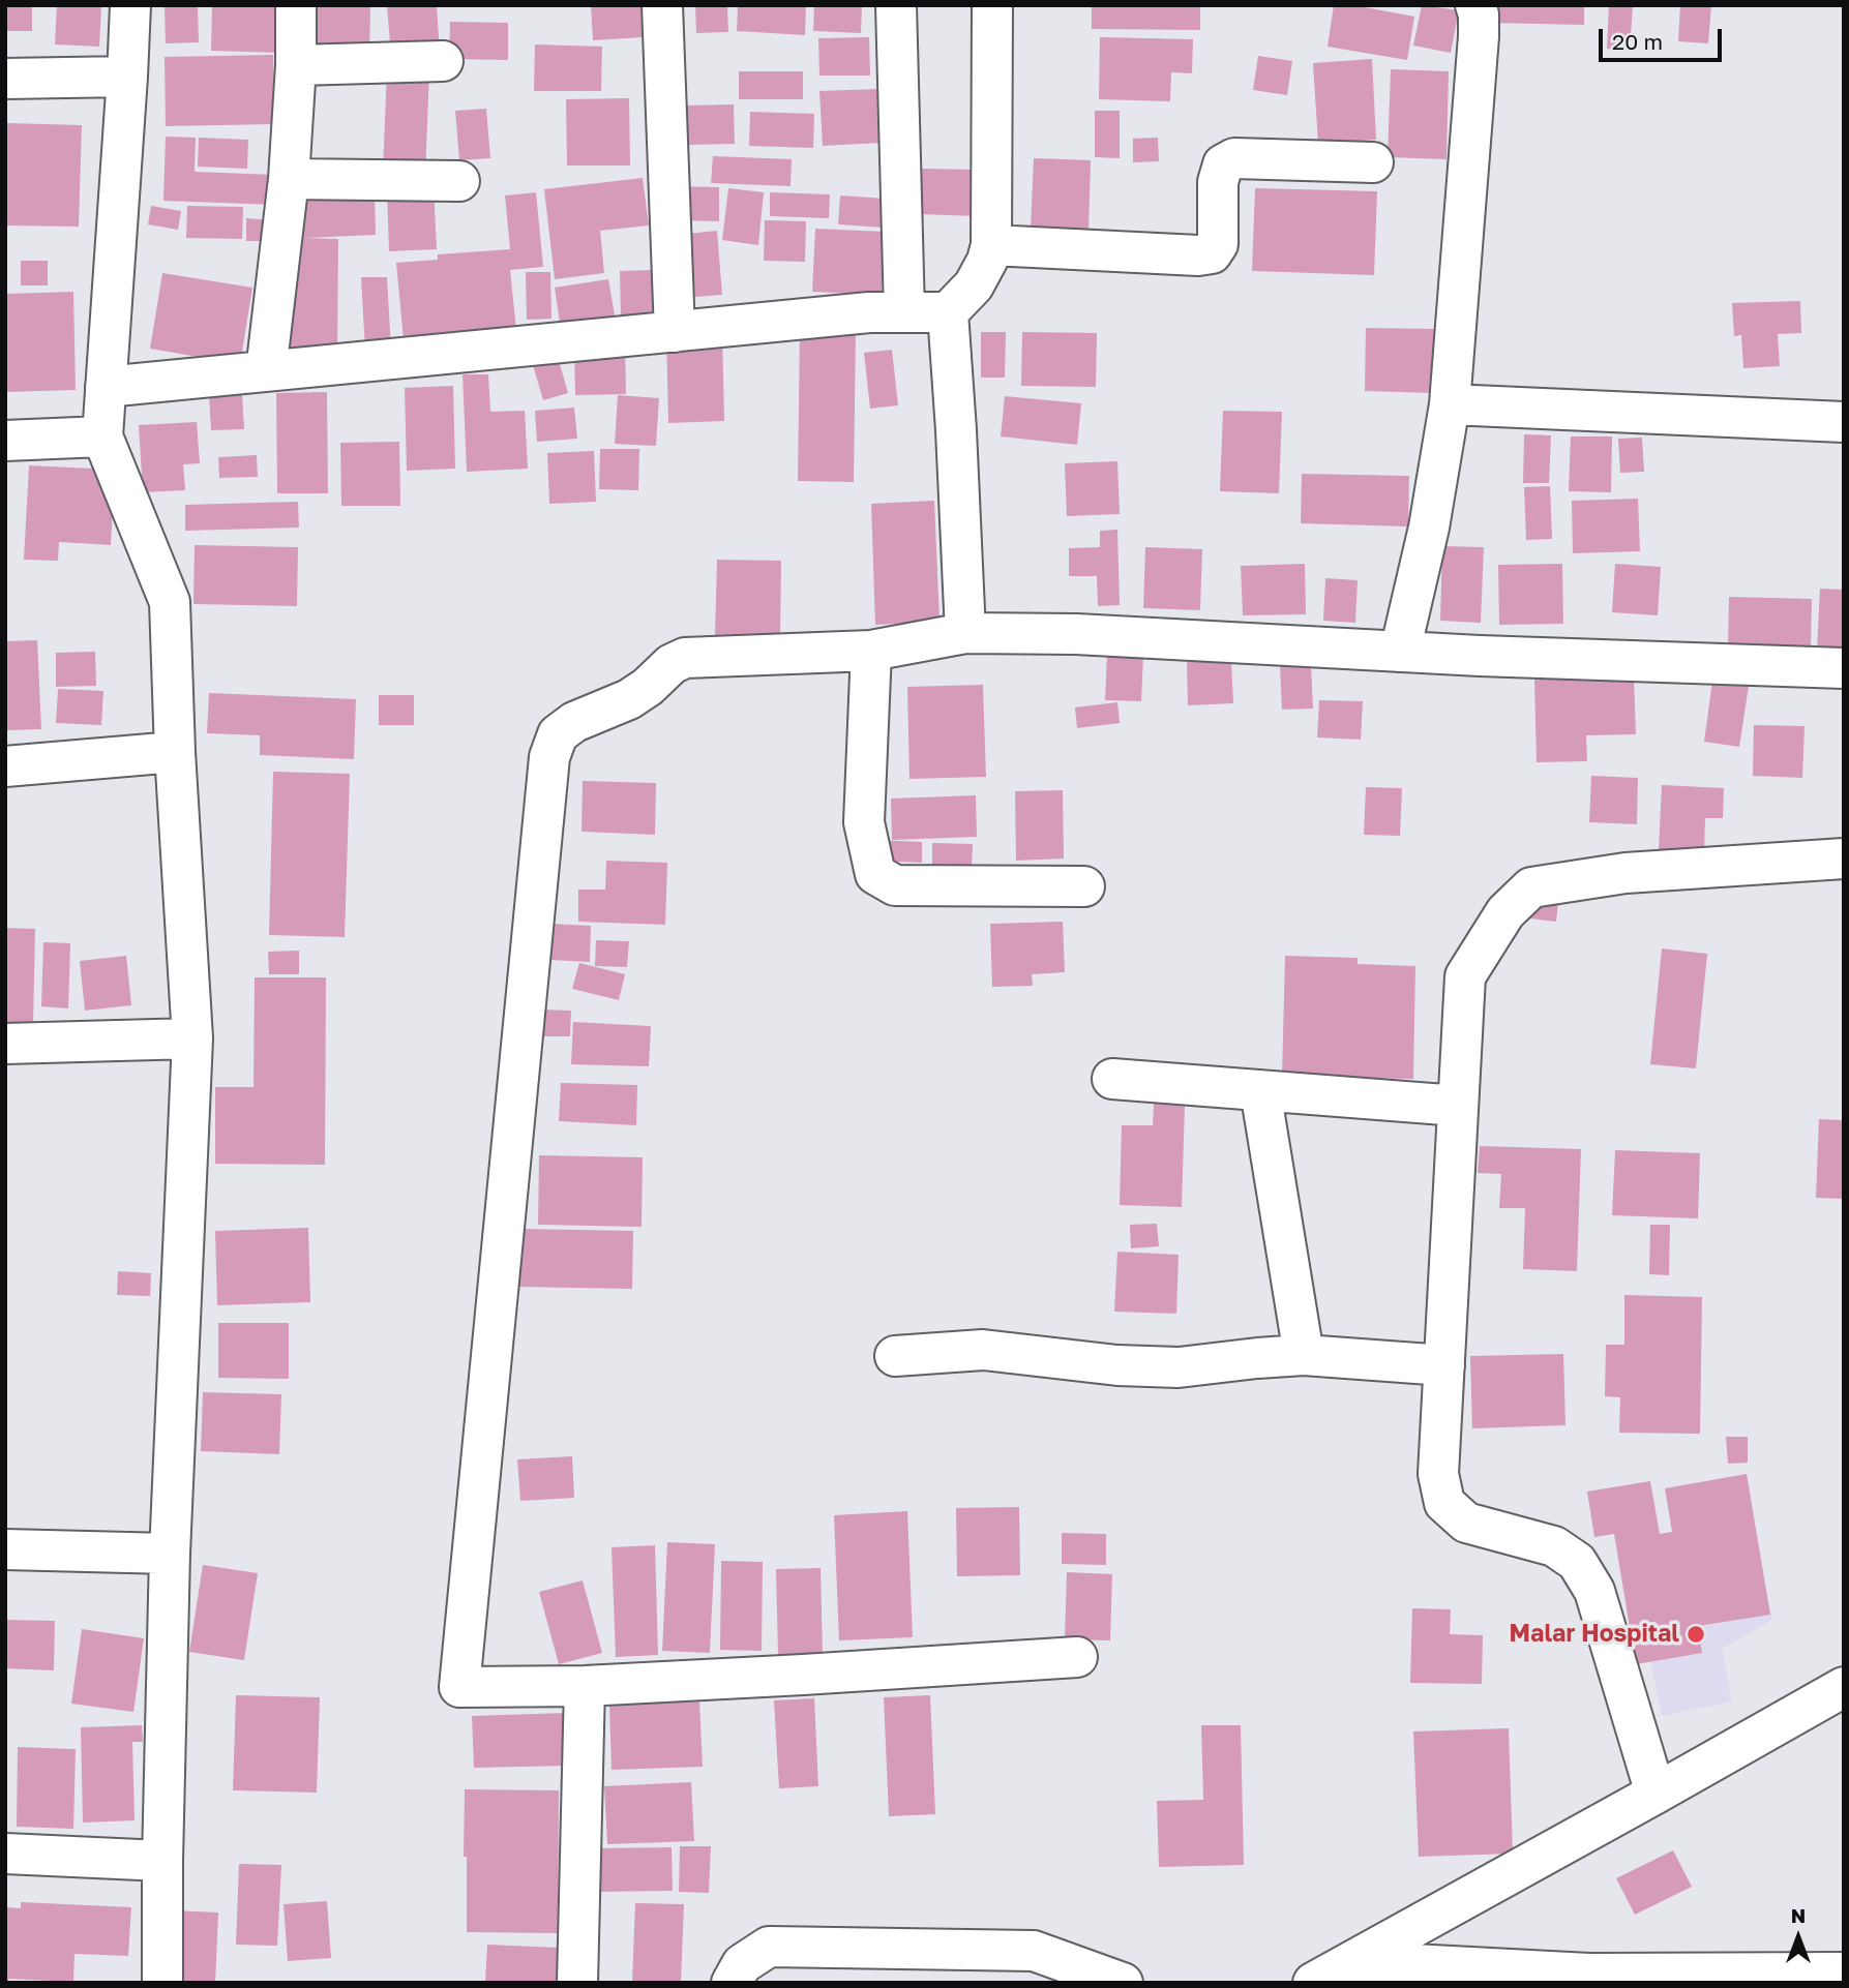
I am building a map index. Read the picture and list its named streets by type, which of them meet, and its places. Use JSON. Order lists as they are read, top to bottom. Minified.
{"places":["Malar Hospital"],"scale_bar":"20 m","north":"top"}
